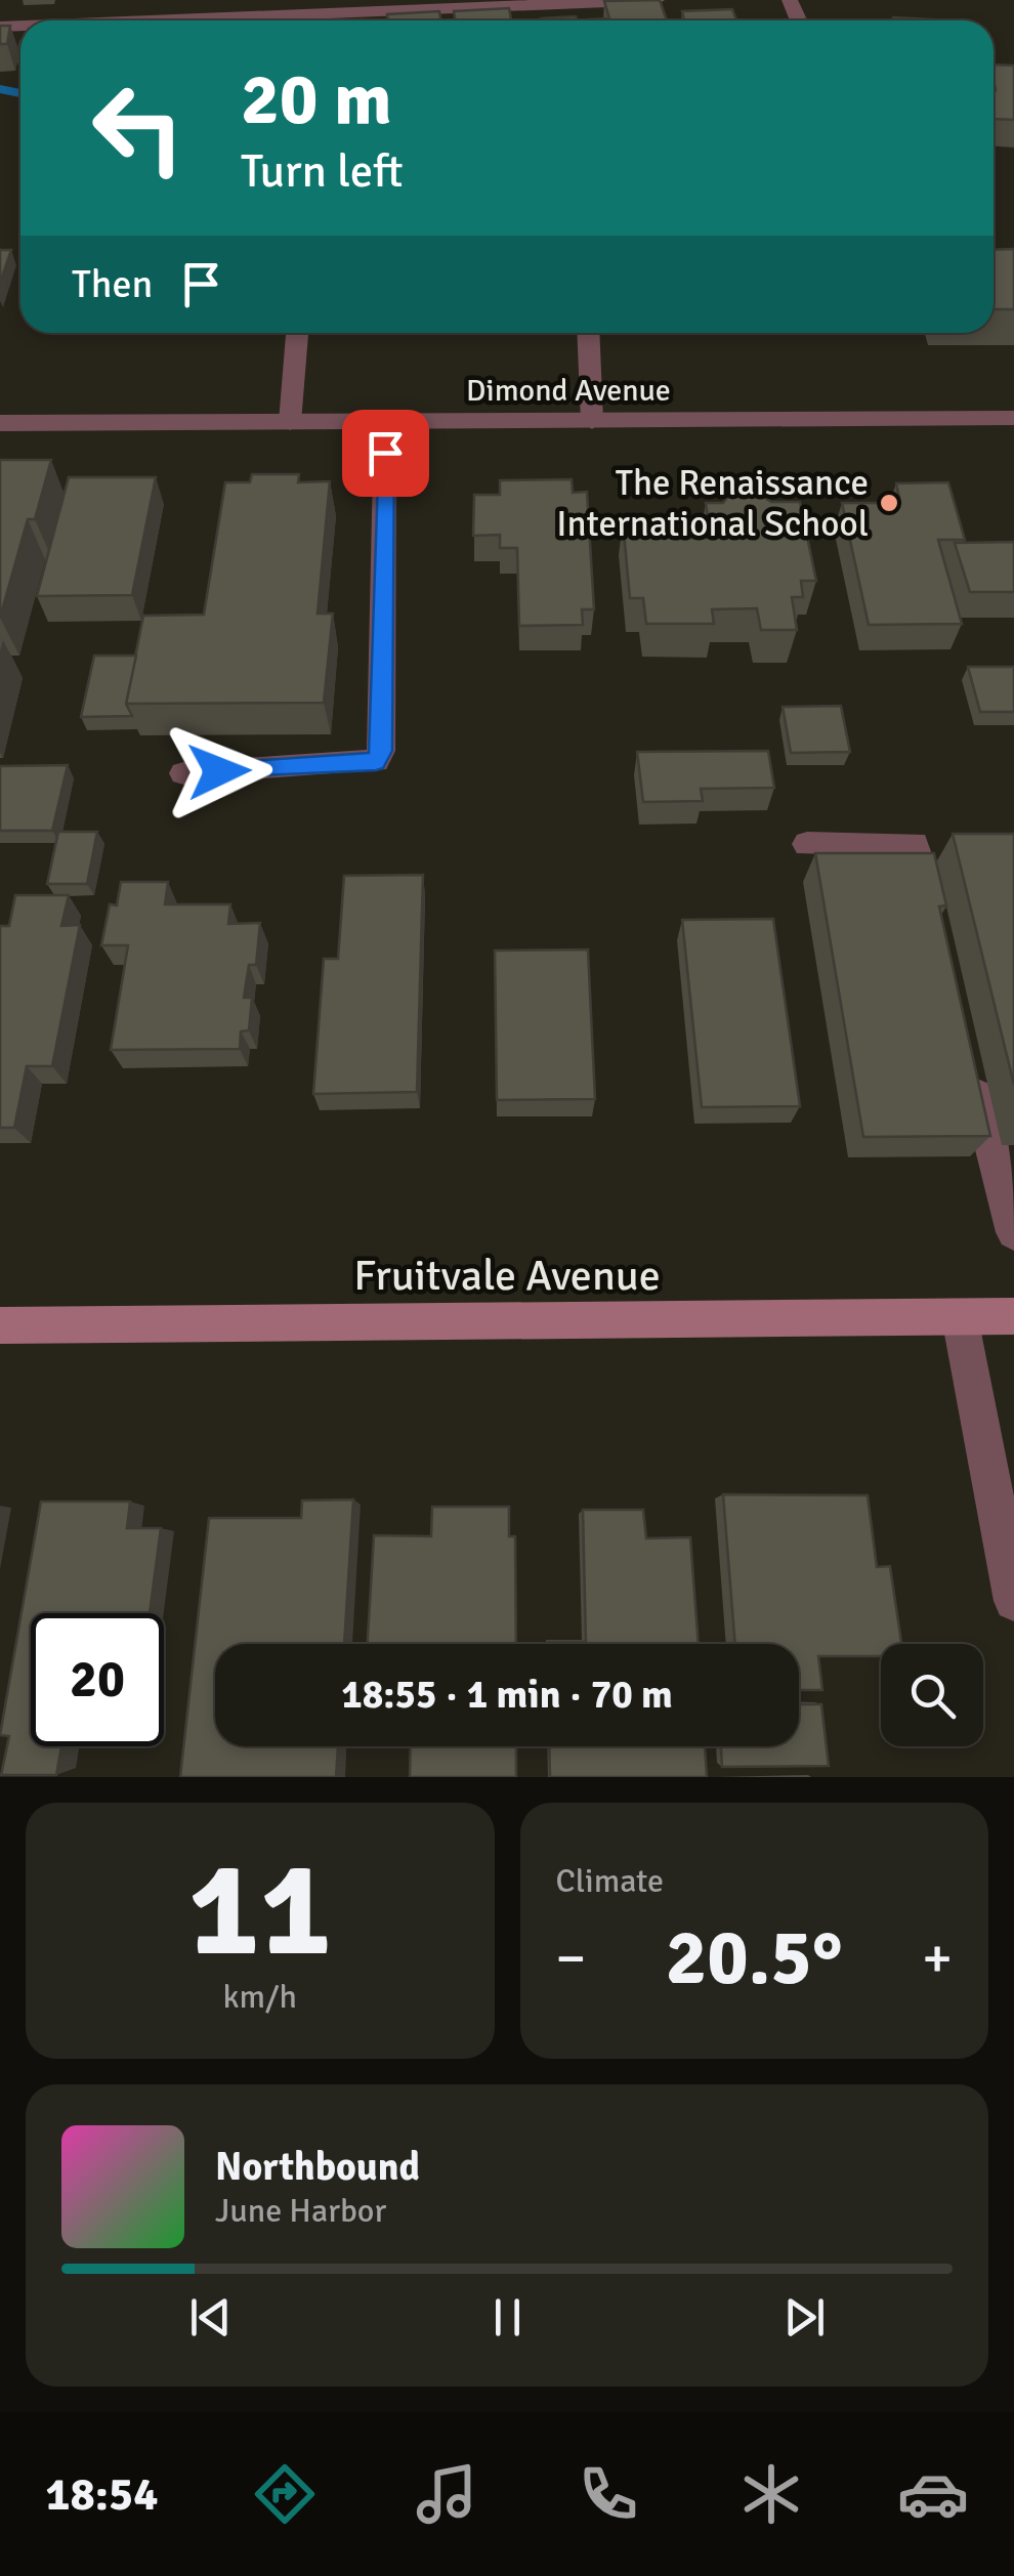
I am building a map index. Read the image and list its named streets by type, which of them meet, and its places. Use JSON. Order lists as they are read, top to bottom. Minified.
{"streets":{"street":["Dimond Avenue","Fruitvale Avenue"]},"places":["The Renaissance International School"],"page":{"turn":["20 m","Turn left"],"then":"Then","limit":"20","trip":"18:55 · 1 min · 70 m","tile":[["11","km/h"],"Climate"],"heat":["−","20.5°","+"],"song":["Northbound","June Harbor"],"tabs":"18:54"}}
